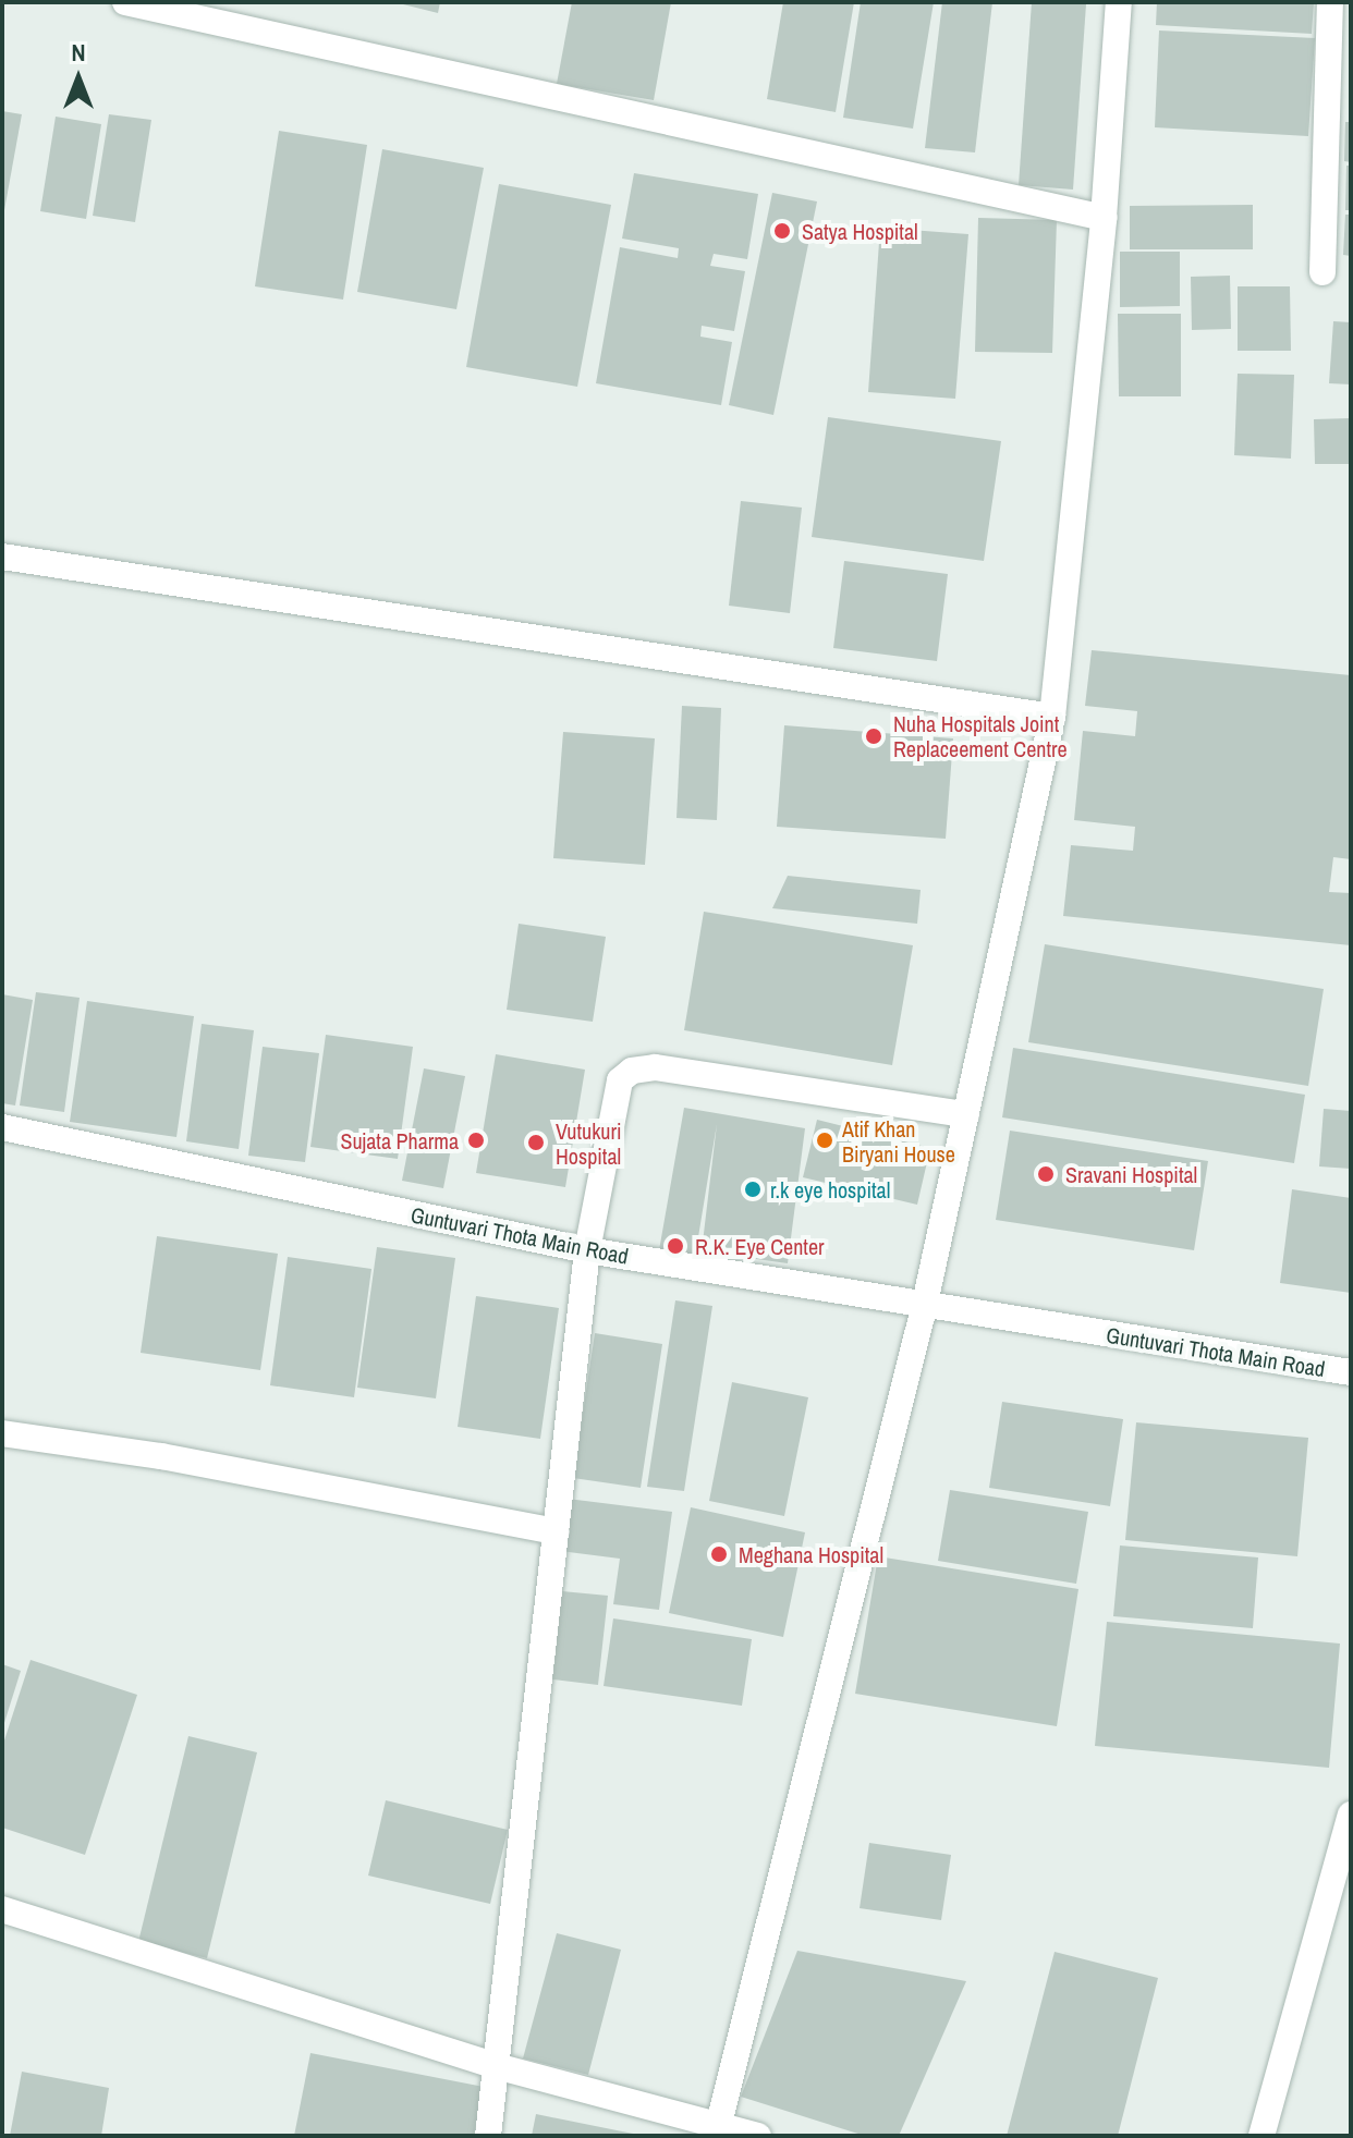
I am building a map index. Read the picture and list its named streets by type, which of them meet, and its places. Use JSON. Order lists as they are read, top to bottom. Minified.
{"streets":{"street":["Guntuvari Thota Main Road"]},"places":["Satya Hospital","Nuha Hospitals Joint Replaceement Centre","Sujata Pharma","Atif Khan Biryani House","Vutukuri Hospital","Sravani Hospital","r.k eye hospital","R.K. Eye Center","Meghana Hospital"],"north":"top"}
